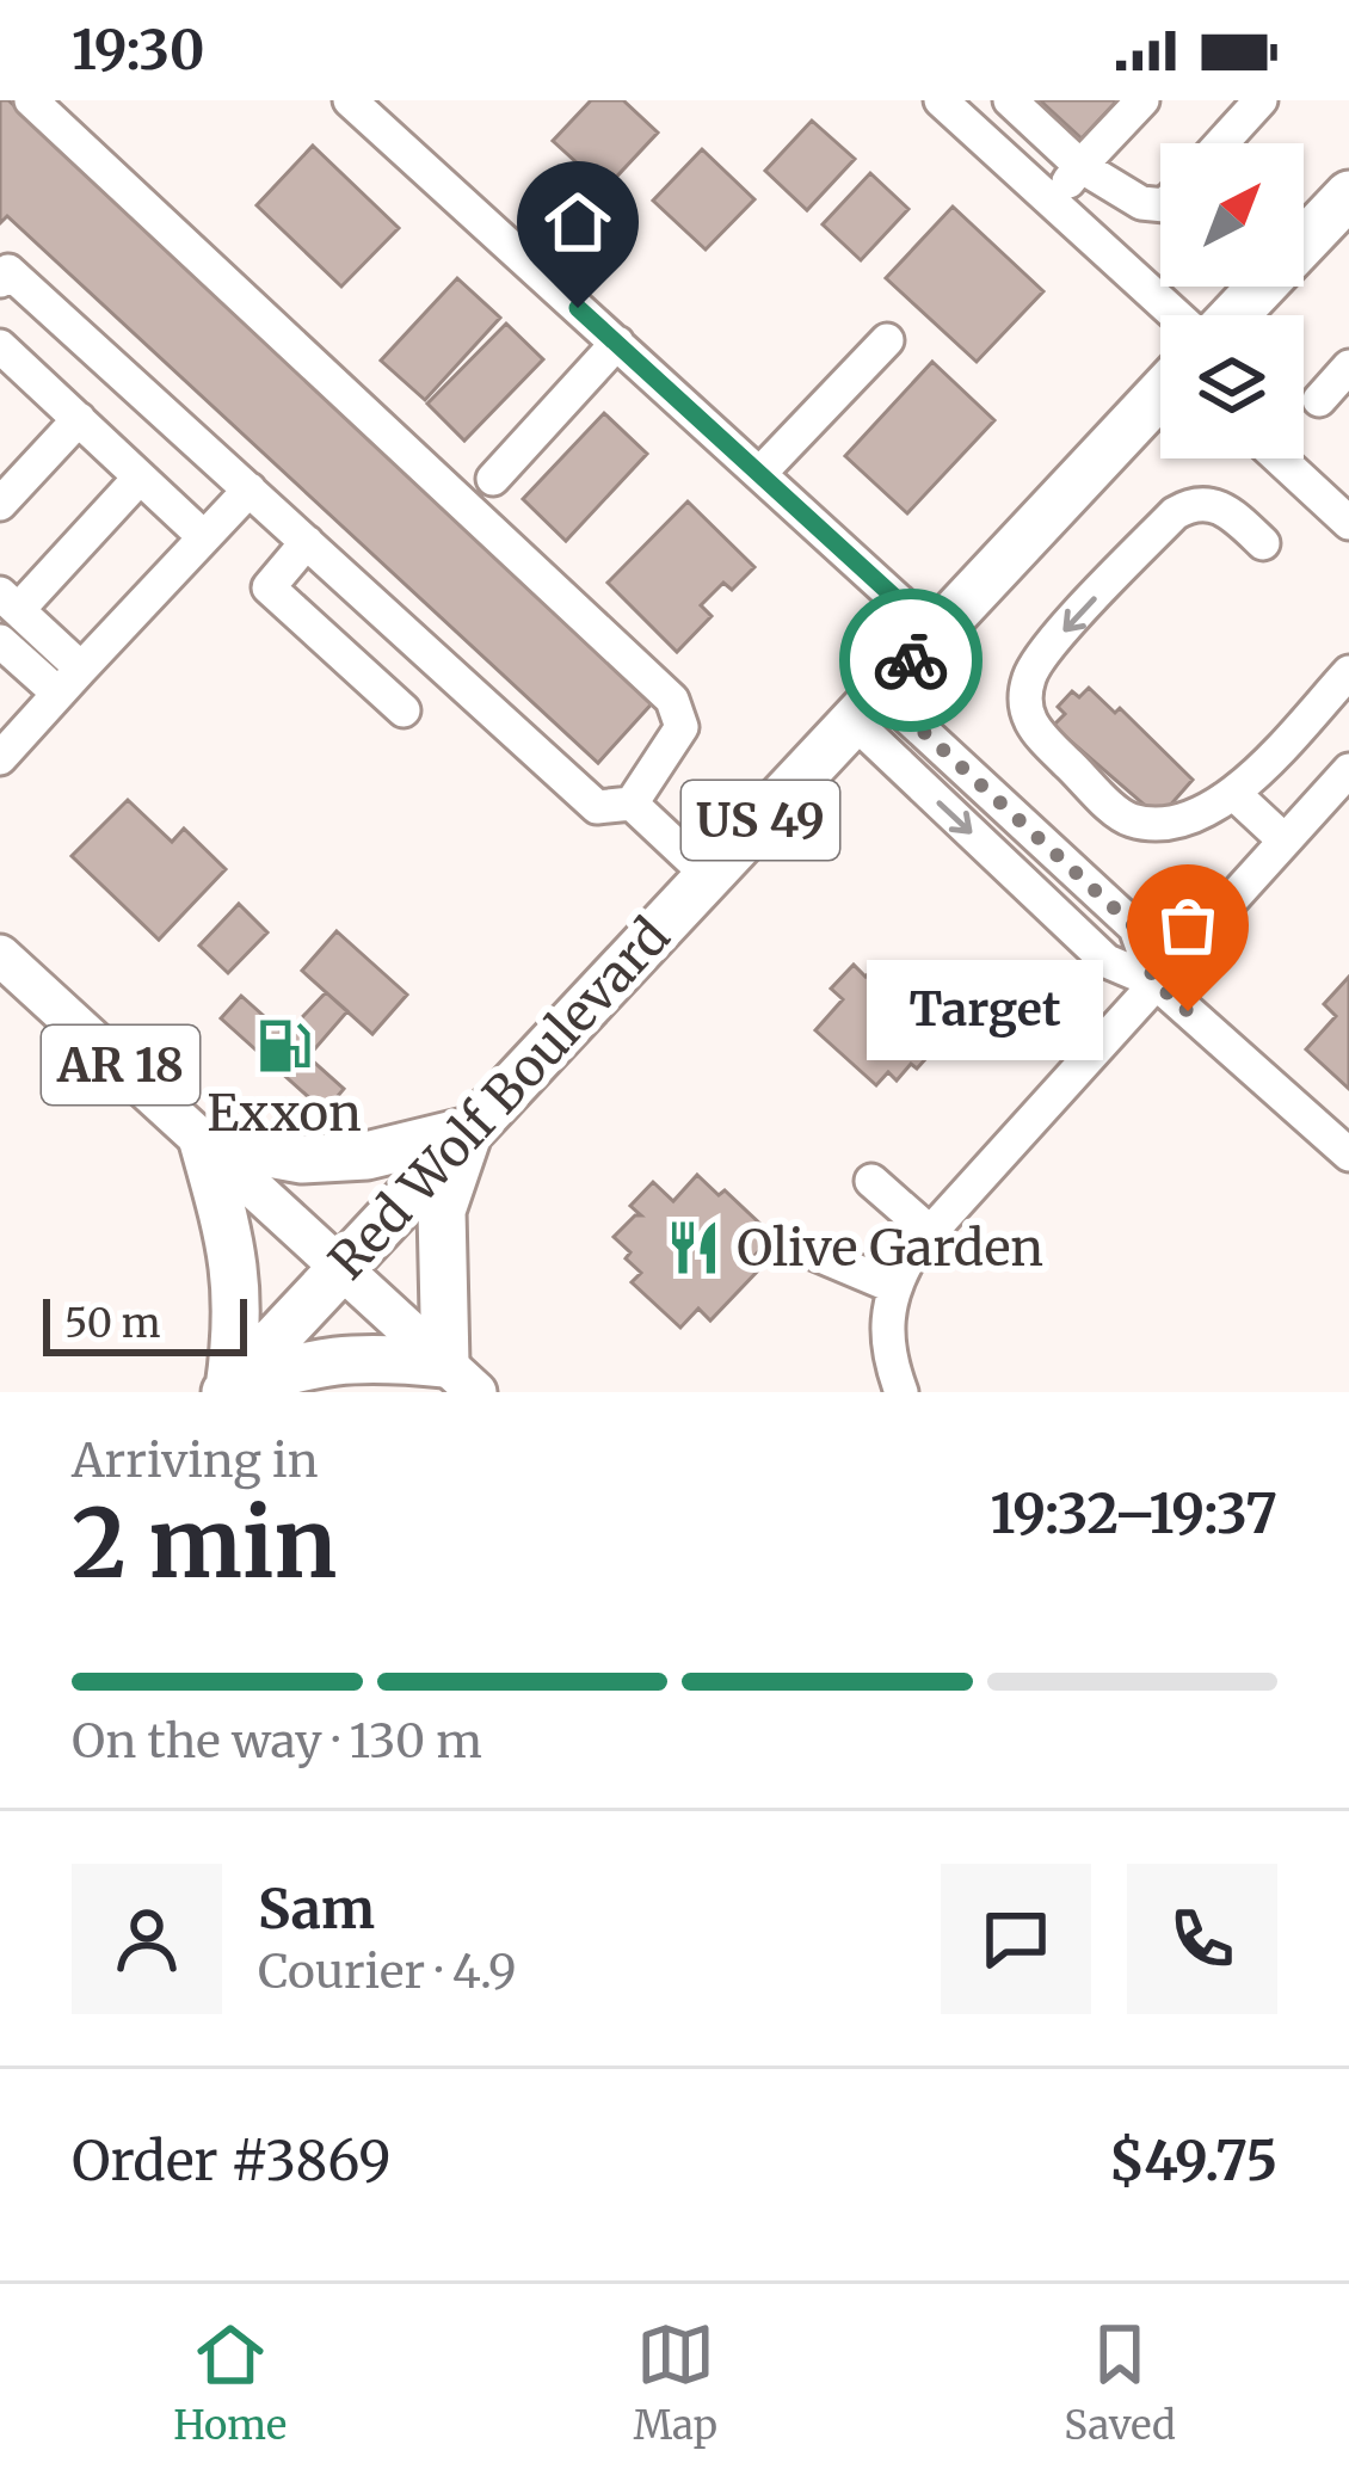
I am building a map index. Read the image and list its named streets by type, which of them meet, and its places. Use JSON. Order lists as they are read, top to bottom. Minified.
{"streets":{"highway":["US 49","Red Wolf Boulevard"],"main road":["AR 18"]},"crossings":[["AR 18","Red Wolf Boulevard"]],"places":{"other":["Target"],"fuel station":["Exxon"],"restaurant":["Olive Garden"]},"scale_bar":"50 m","north":"top right","page":{"status":"19:30","bubble":"Target","scale":"50 m","heading":["2 min","Arriving in","19:32–19:37"],"panel":["Sam","Courier · 4.9","Order #3869","$49.75"],"bar":"On the way · 130 m","tabs":["Home","Map","Saved"]}}
